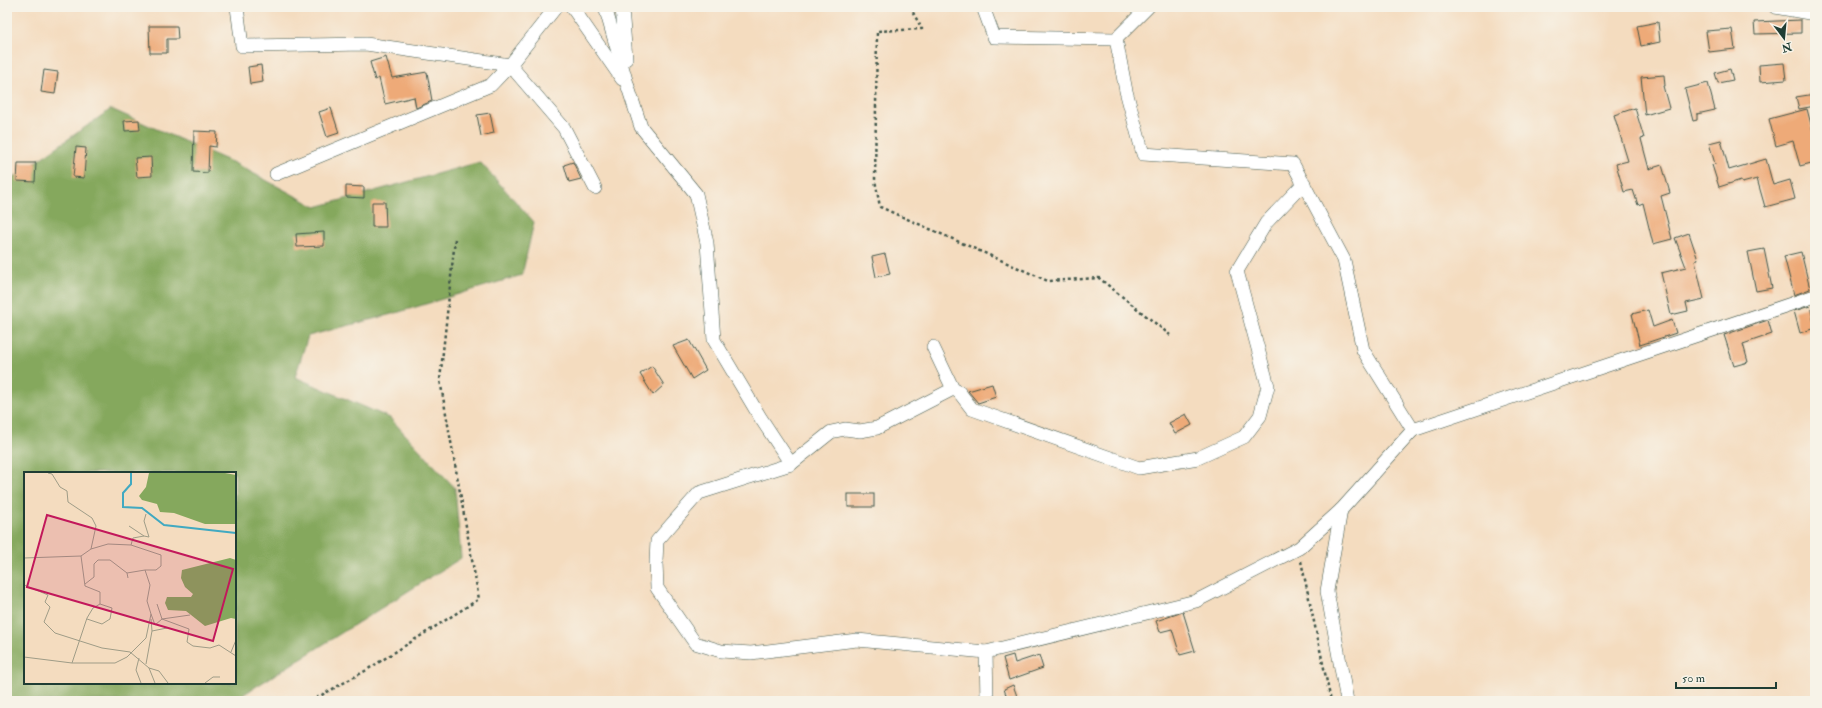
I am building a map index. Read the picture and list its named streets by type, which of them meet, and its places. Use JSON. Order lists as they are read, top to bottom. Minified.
{"scale_bar":"50 m","north":"bottom"}
